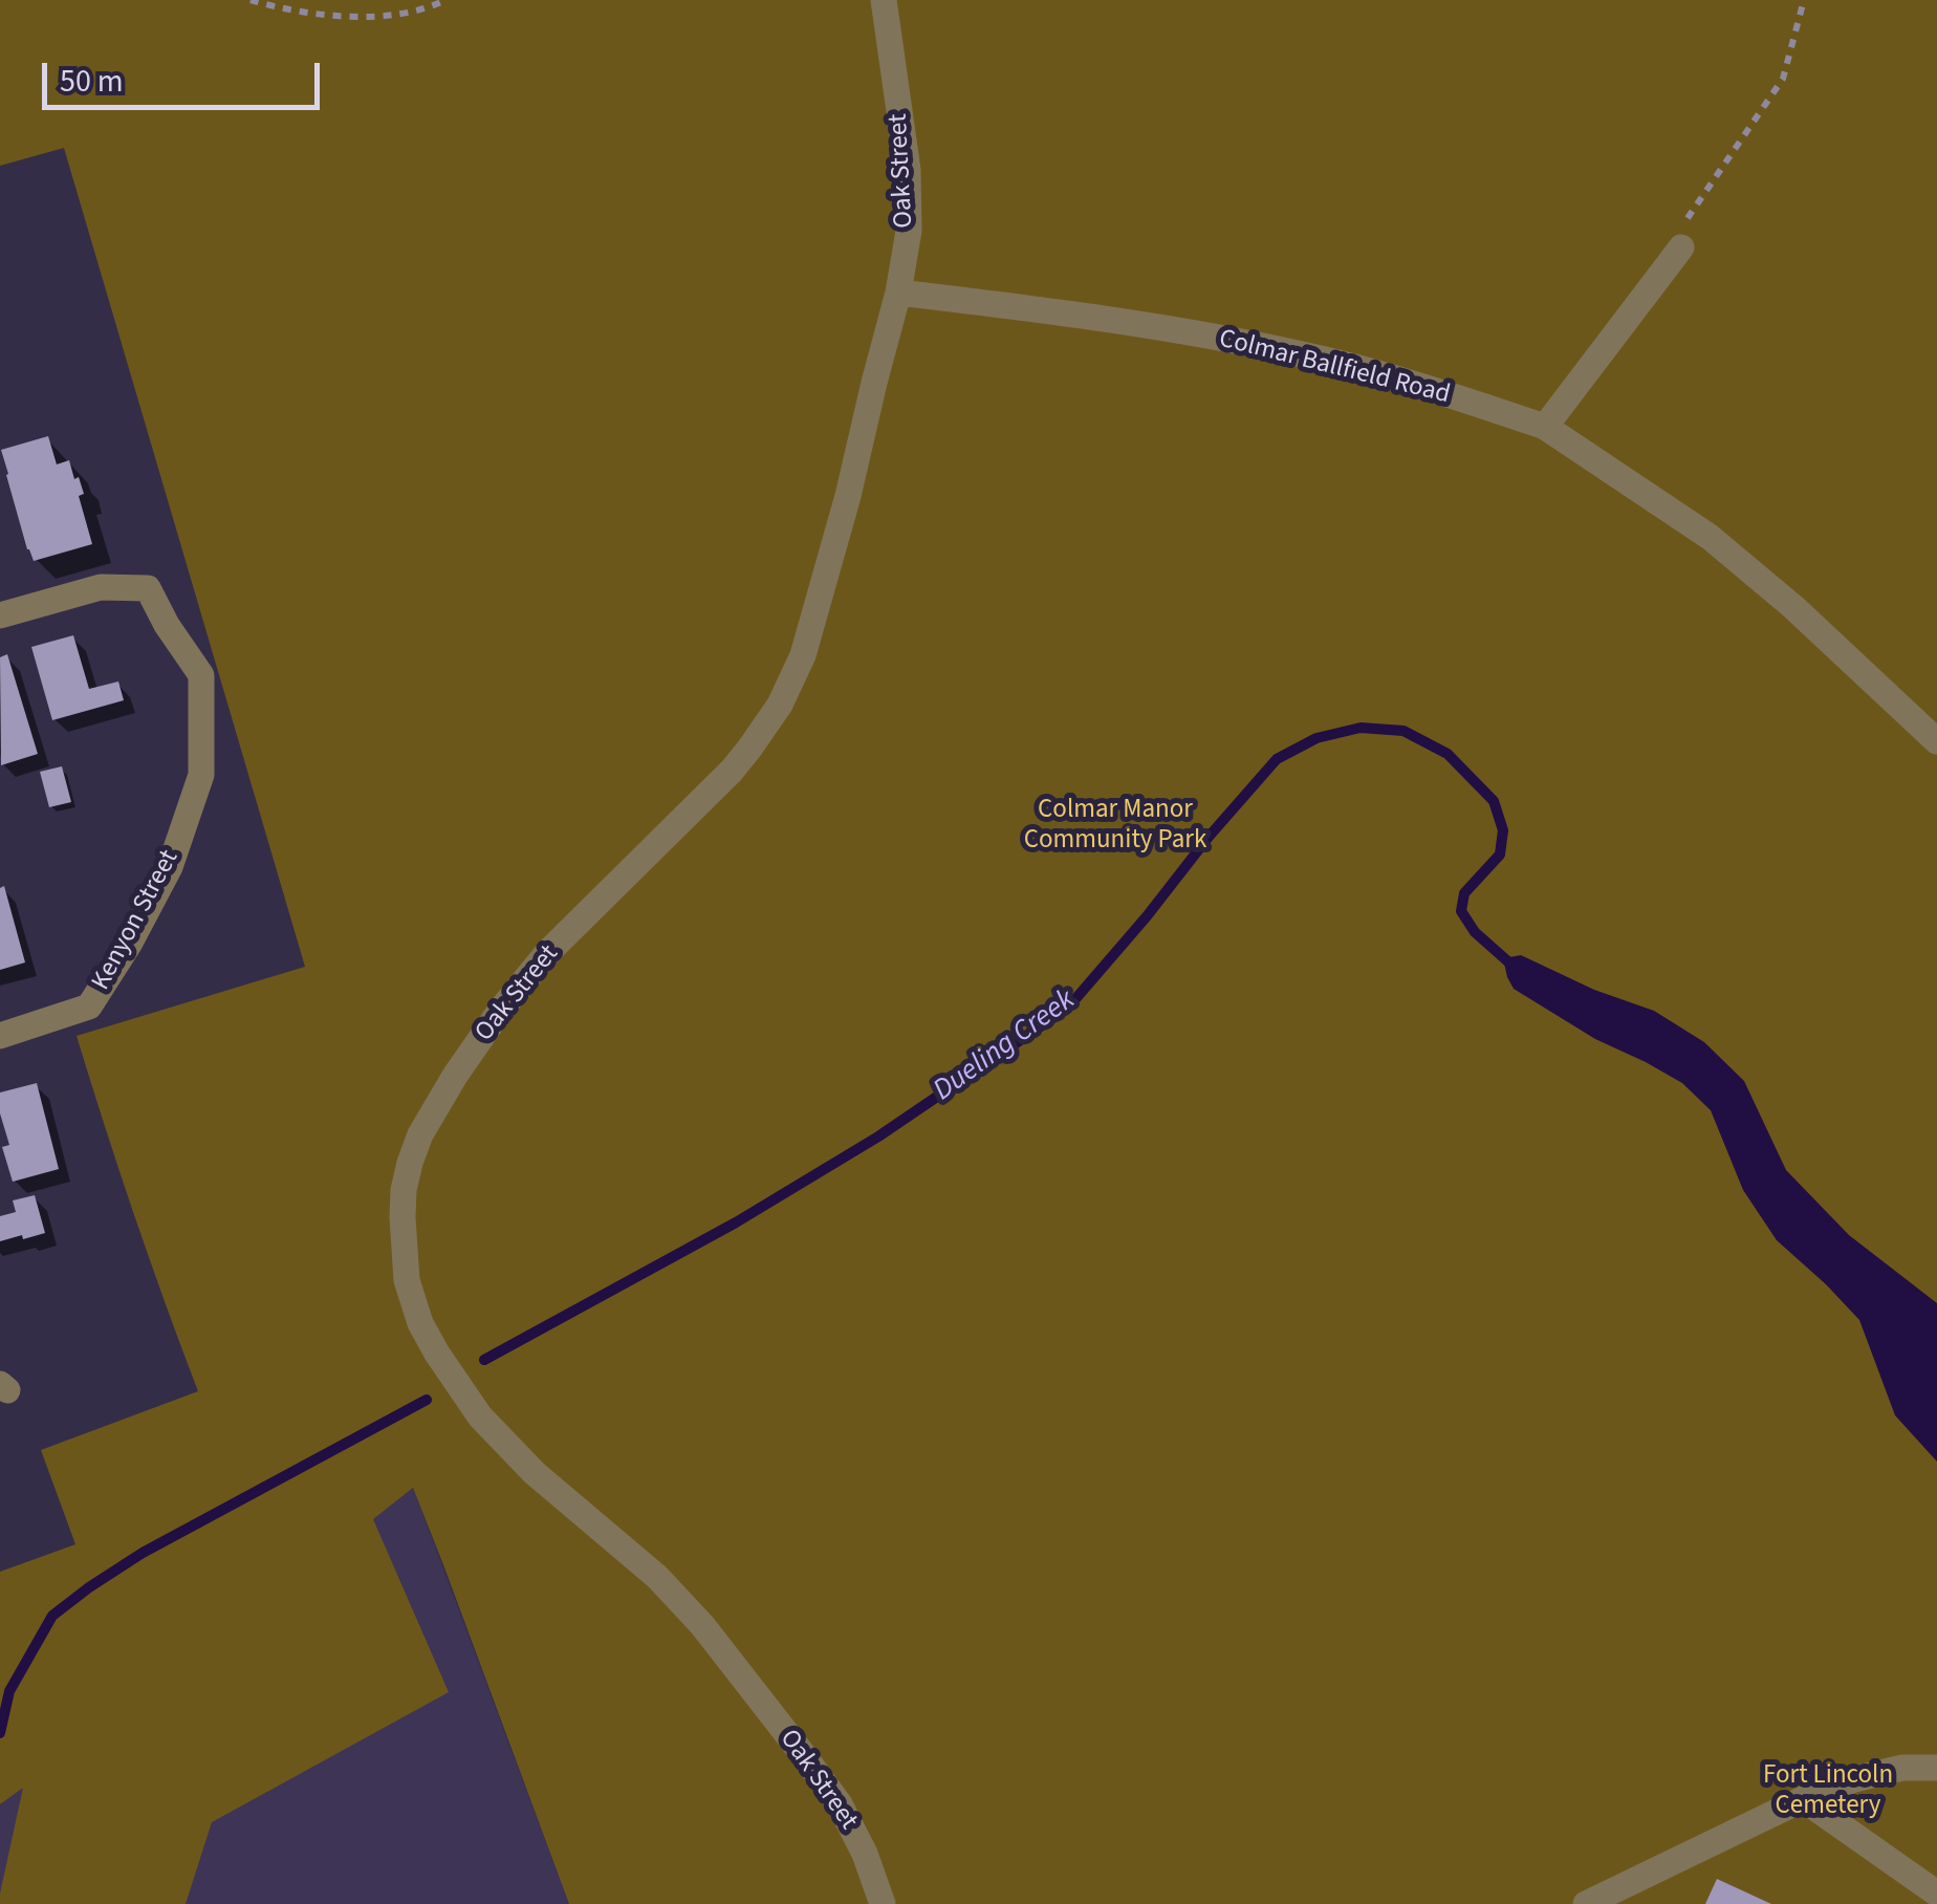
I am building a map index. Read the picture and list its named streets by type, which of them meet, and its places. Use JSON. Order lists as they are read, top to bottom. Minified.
{"streets":{"street":["Oak Street","Colmar Ballfield Road","Kenyon Street"]},"crossings":[["Oak Street","Colmar Ballfield Road"]],"water":["Dueling Creek"],"parks":["Colmar Manor Community Park","Fort Lincoln Cemetery"],"scale_bar":"50 m"}
